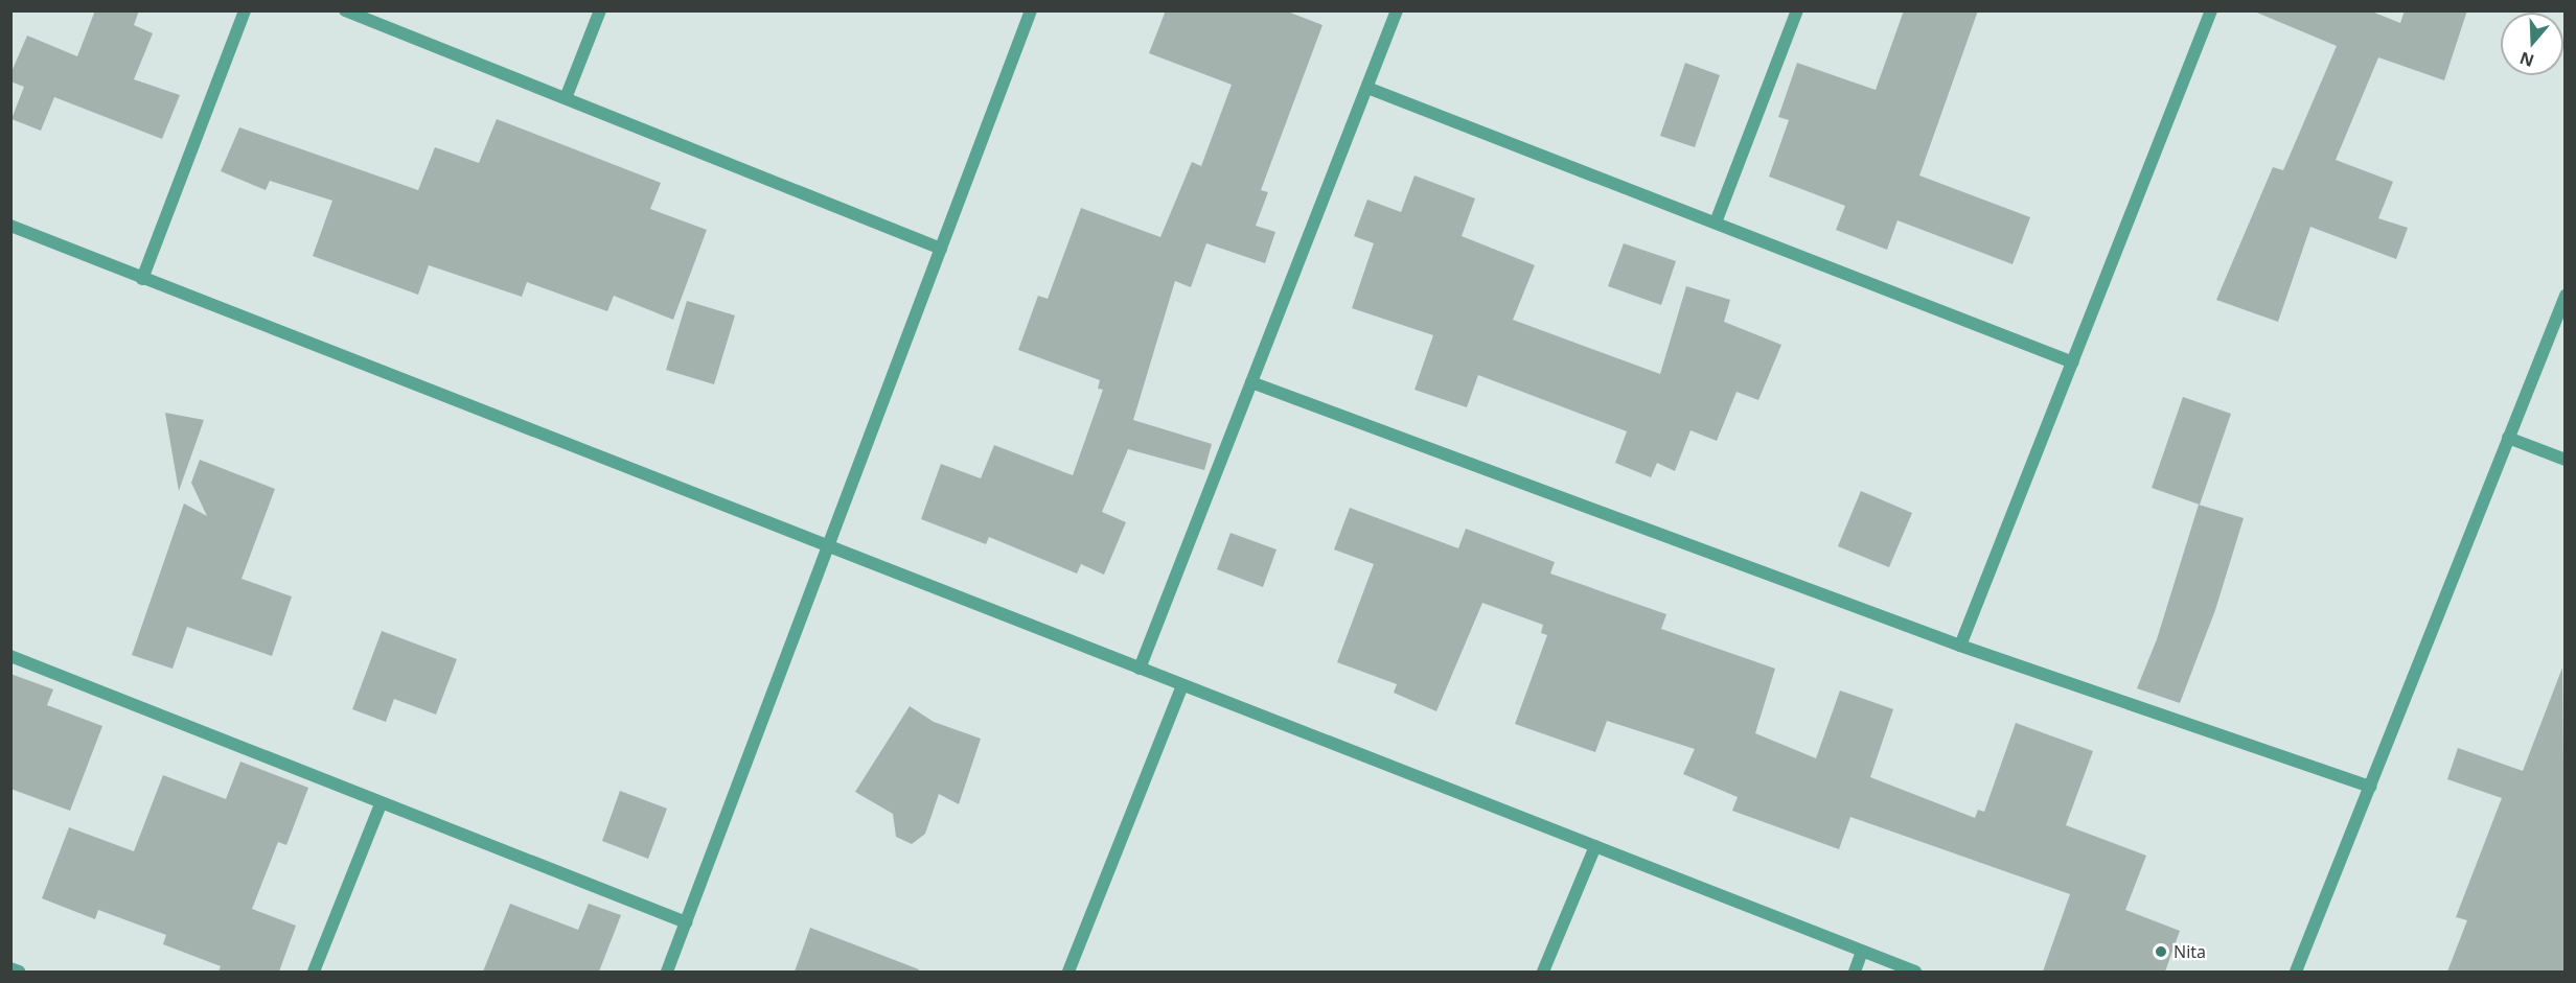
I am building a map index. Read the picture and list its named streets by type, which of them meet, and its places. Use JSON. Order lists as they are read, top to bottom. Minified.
{"places":["Nita"],"north":"bottom"}
